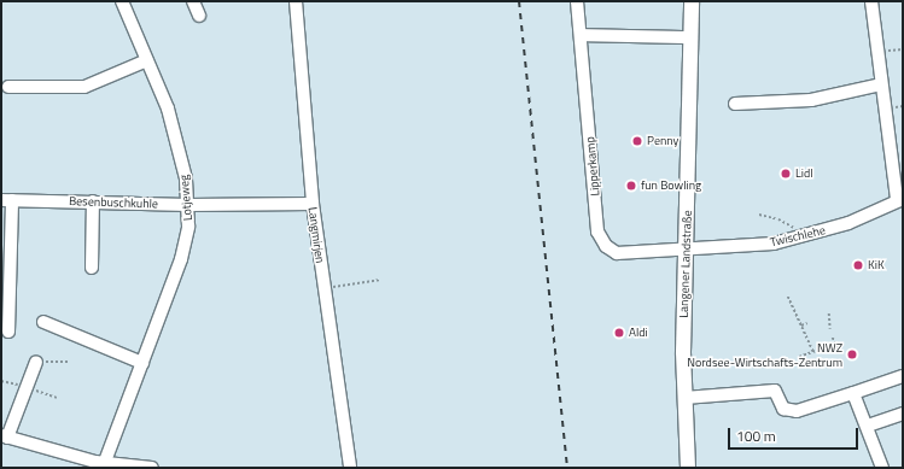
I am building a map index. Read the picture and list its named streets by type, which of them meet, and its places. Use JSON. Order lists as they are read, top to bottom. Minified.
{"streets":{"main road":["Langener Landstraße"],"street":["Lipperkamp","Lotjeweg","Besenbuschkuhle","Langmirjen","Twischlehe"]},"crossings":[["Lipperkamp","Twischlehe"],["Lipperkamp","Langener Landstraße"],["Lotjeweg","Besenbuschkuhle"],["Besenbuschkuhle","Langmirjen"],["Twischlehe","Langener Landstraße"]],"places":["Penny","Lidl","fun Bowling","KiK","Aldi","NWZ Nordsee-Wirtschafts-Zentrum"],"scale_bar":"100 m"}
